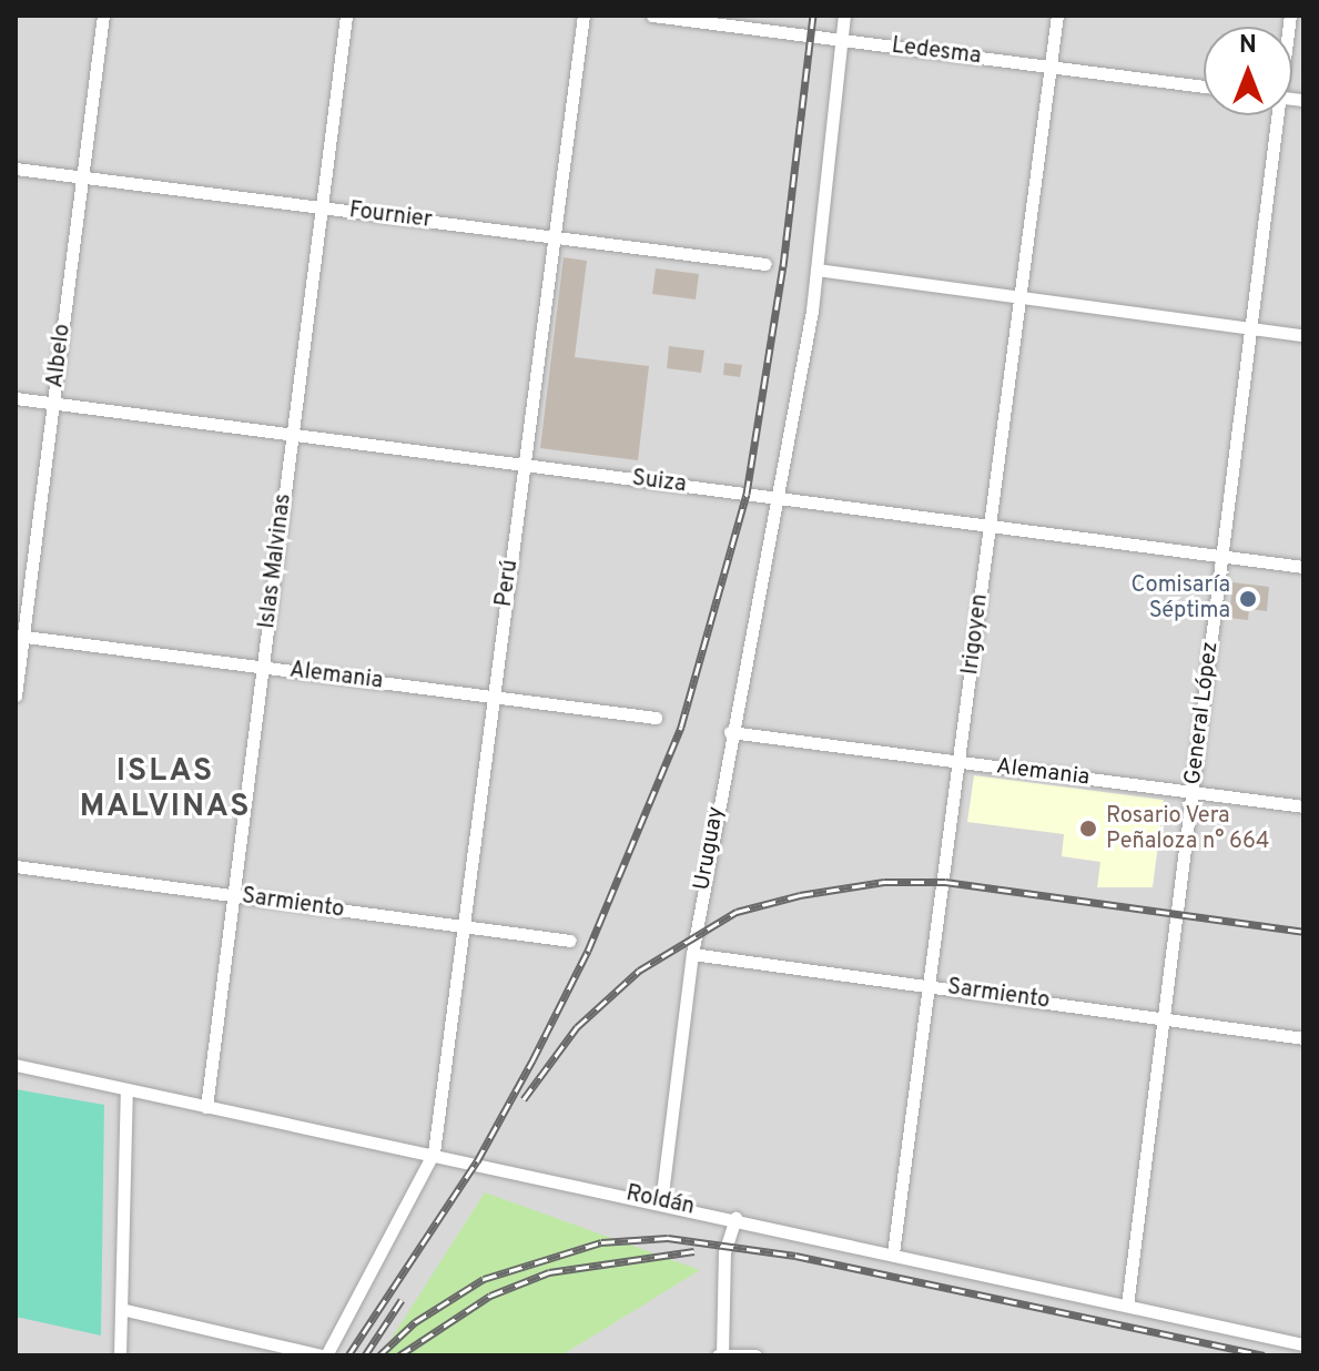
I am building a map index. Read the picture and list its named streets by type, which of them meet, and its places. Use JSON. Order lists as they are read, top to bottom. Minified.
{"streets":{"street":["Ledesma","Fournier","Albelo","Suiza","Islas Malvinas","Perú","Irigoyen","Alemania","General López","Uruguay","Sarmiento","Roldán"]},"crossings":[["Ledesma","Irigoyen"],["Fournier","Albelo"],["Fournier","Islas Malvinas"],["Fournier","Perú"],["Albelo","Suiza"],["Albelo","Alemania"],["Suiza","Islas Malvinas"],["Suiza","Perú"],["Suiza","Irigoyen"],["Suiza","General López"],["Suiza","Uruguay"],["Islas Malvinas","Alemania"],["Islas Malvinas","Sarmiento"],["Islas Malvinas","Roldán"],["Perú","Alemania"],["Perú","Sarmiento"],["Perú","Roldán"],["Irigoyen","Alemania"],["Irigoyen","Sarmiento"],["Irigoyen","Roldán"],["Alemania","General López"],["Alemania","Uruguay"],["General López","Sarmiento"],["General López","Roldán"],["Uruguay","Sarmiento"],["Uruguay","Roldán"]],"districts":["ISLAS MALVINAS"],"places":["Comisaría Séptima","Rosario Vera Peñaloza n° 664"],"north":"top"}
